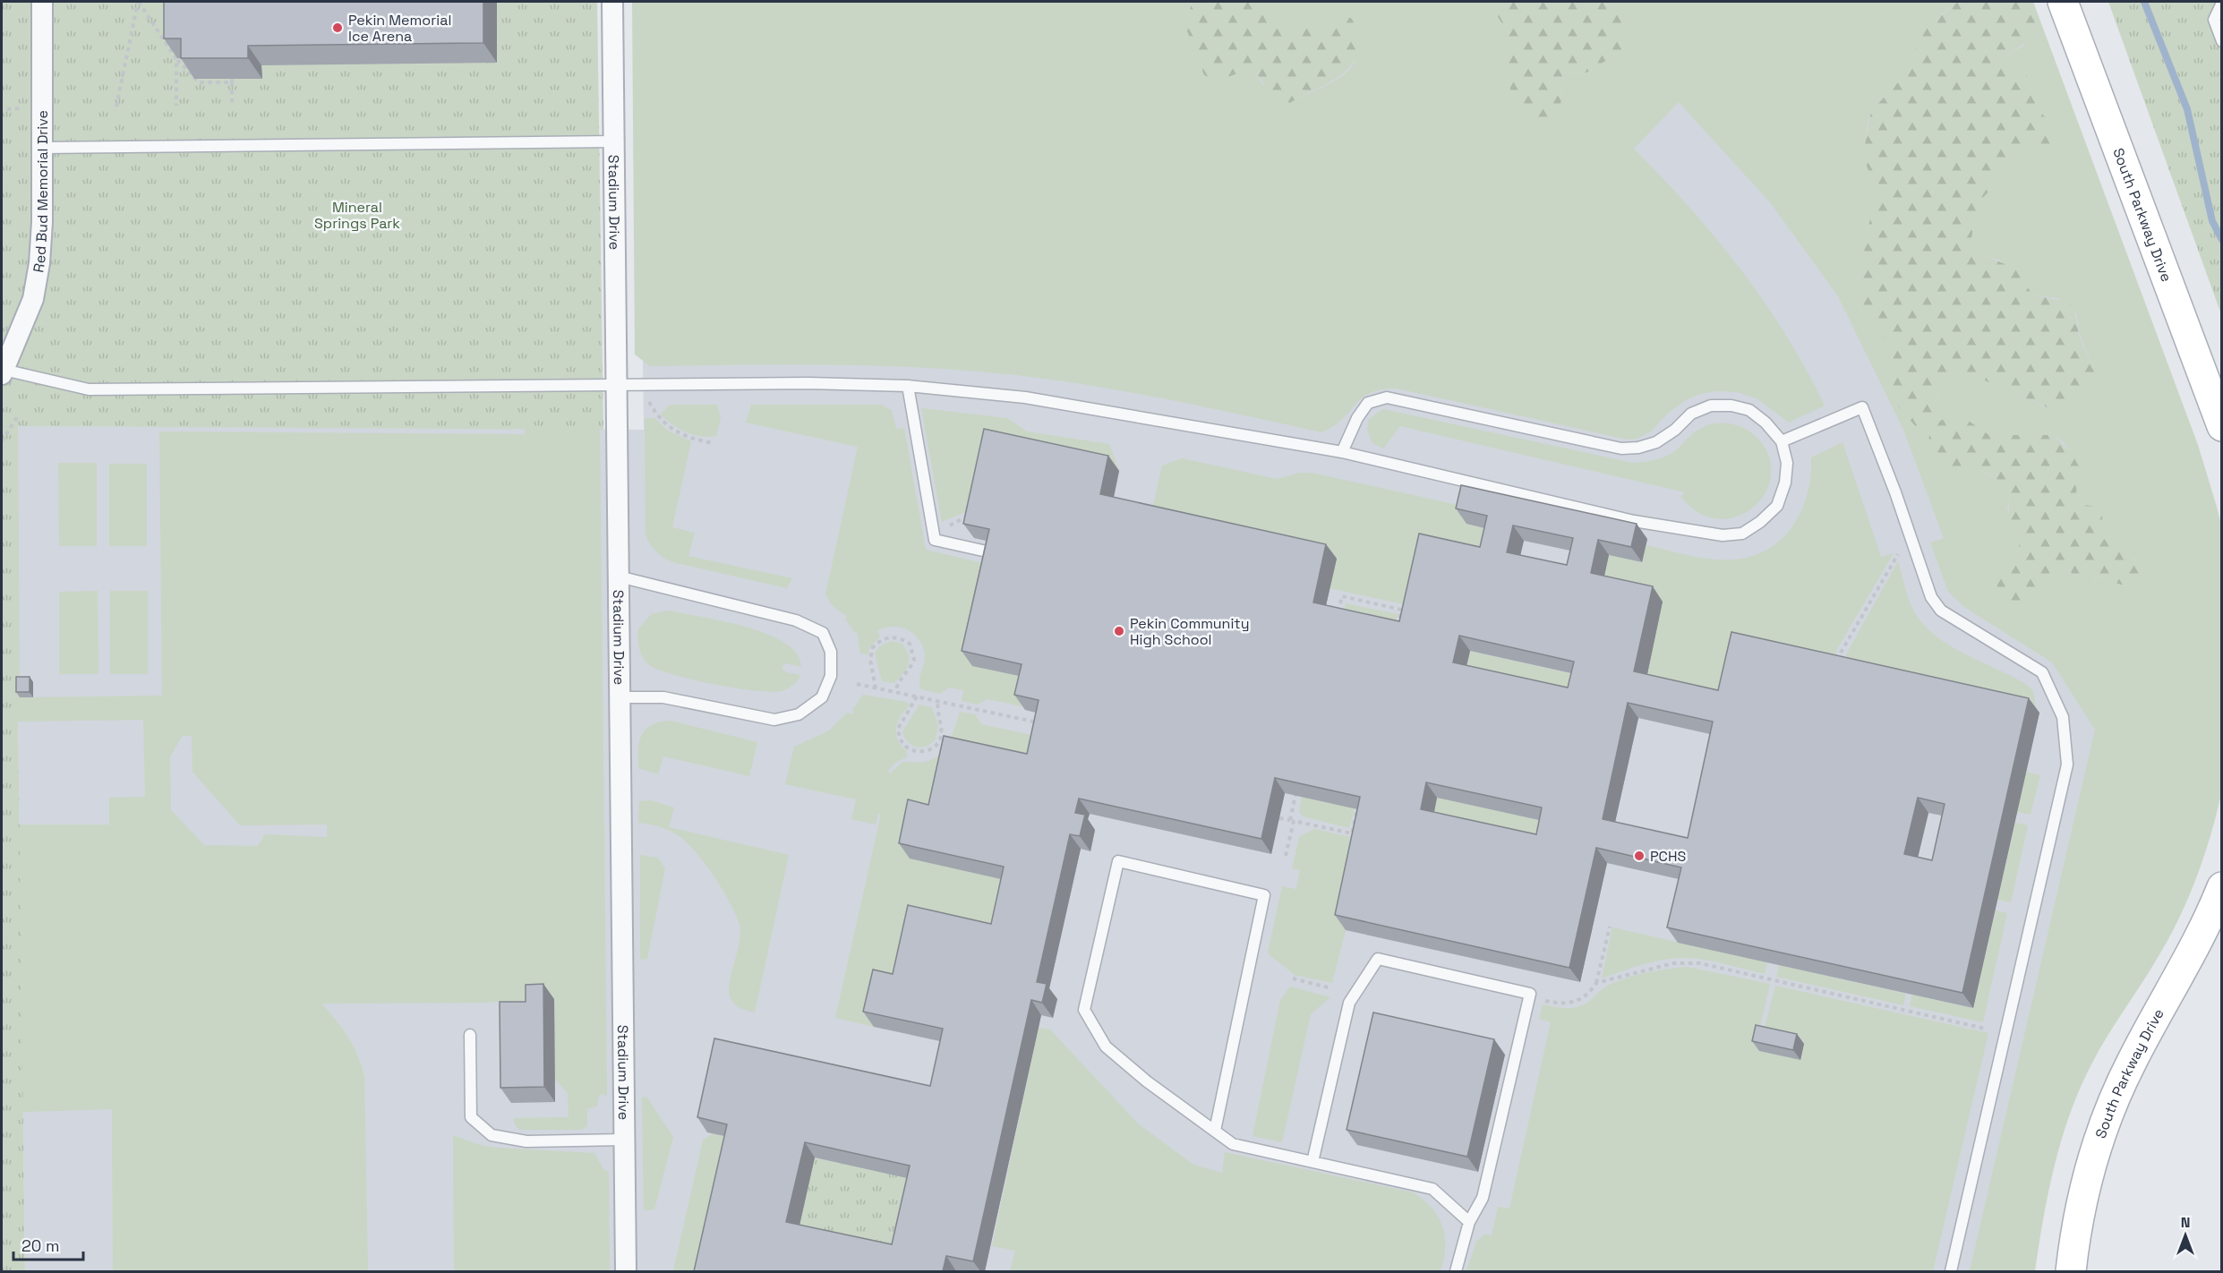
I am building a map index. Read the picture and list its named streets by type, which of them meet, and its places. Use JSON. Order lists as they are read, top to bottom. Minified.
{"streets":{"main road":["South Parkway Drive"],"street":["Red Bud Memorial Drive","Stadium Drive"]},"parks":["Mineral Springs Park"],"places":["Pekin Memorial Ice Arena","Pekin Community High School","PCHS"],"scale_bar":"20 m","north":"top"}
